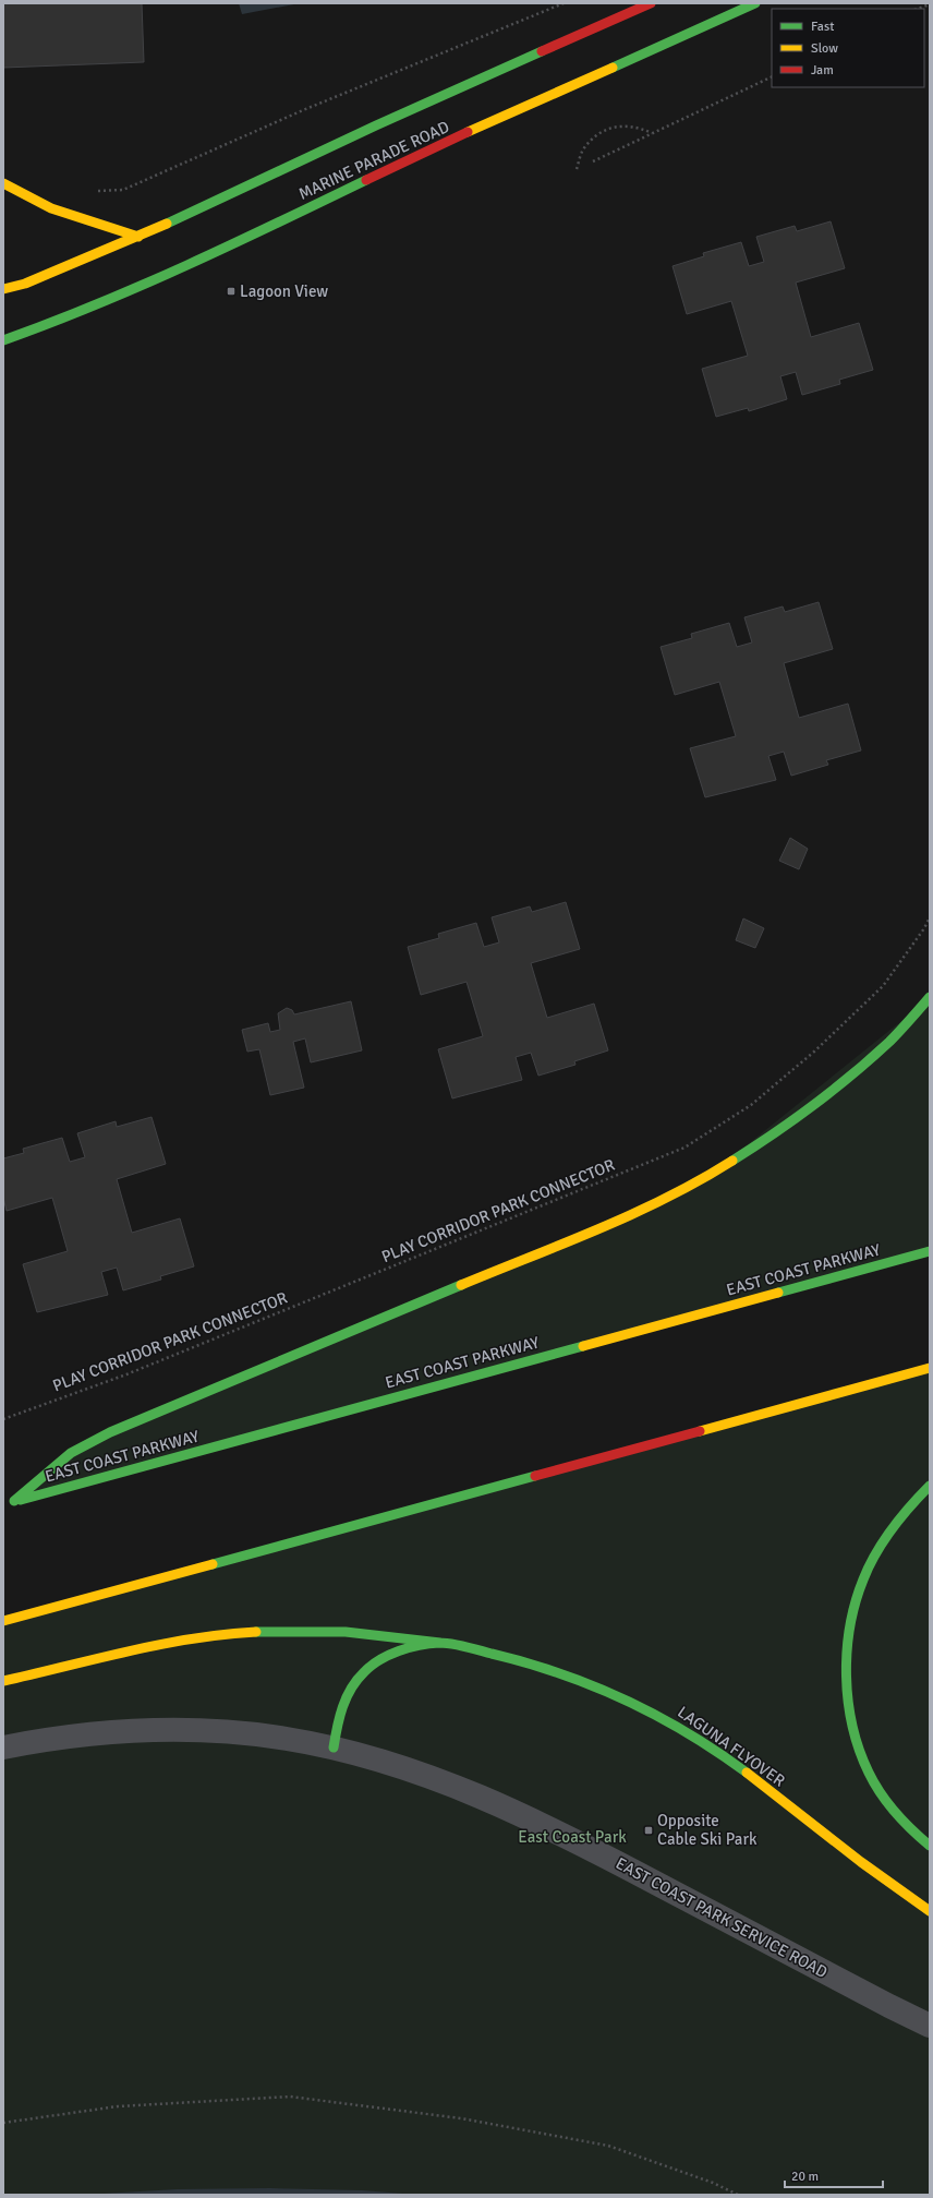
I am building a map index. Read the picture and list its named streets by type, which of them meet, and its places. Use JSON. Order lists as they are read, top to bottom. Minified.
{"streets":{"main road":["MARINE PARADE ROAD","EAST COAST PARKWAY","LAGUNA FLYOVER"],"street":["EAST COAST PARK SERVICE ROAD"],"path":["PLAY CORRIDOR PARK CONNECTOR"]},"parks":["East Coast Park"],"places":{"transit":["Lagoon View","Opposite Cable Ski Park"]},"legend":["Fast","Slow","Jam"],"scale_bar":"20 m"}
